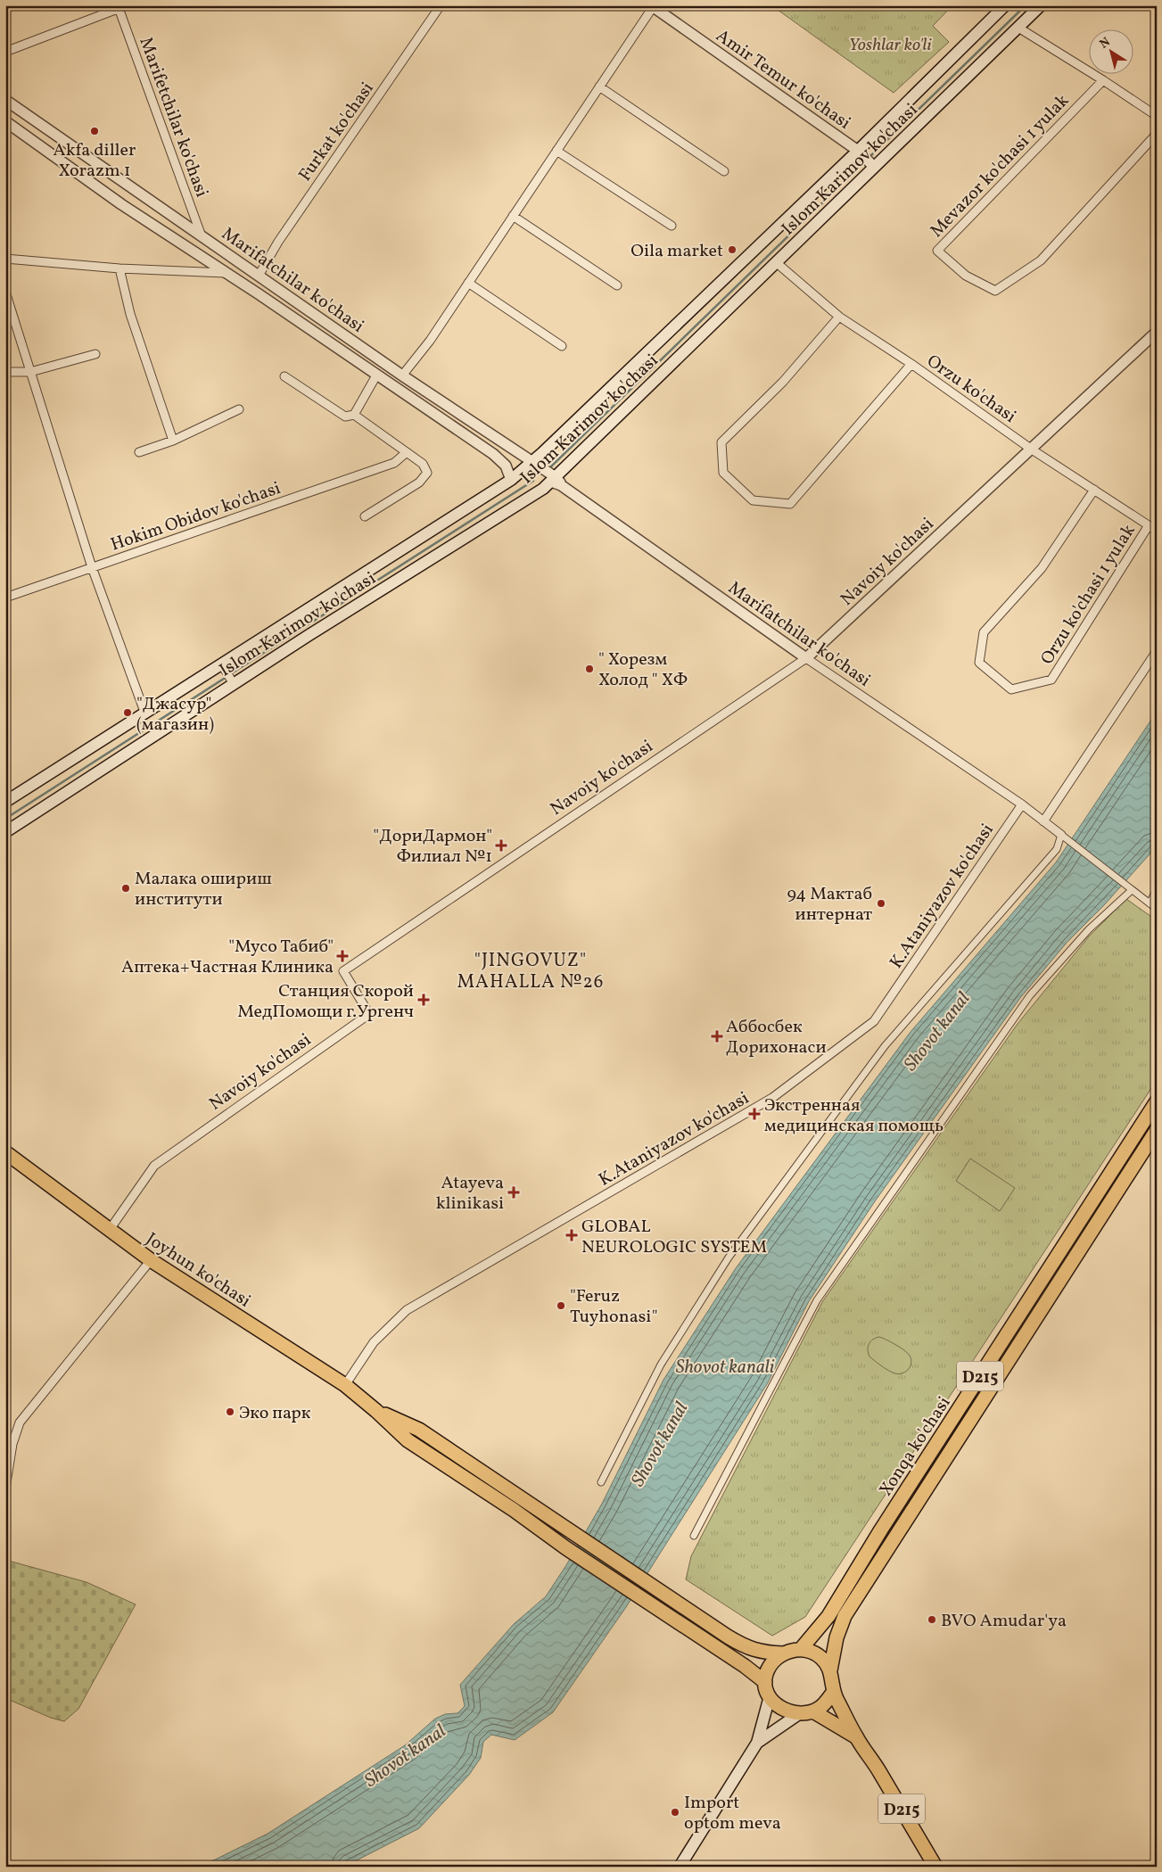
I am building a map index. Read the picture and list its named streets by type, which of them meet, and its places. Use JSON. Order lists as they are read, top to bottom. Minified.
{"streets":{"main road":["Islom Karimov ko'chasi","Joyhun ko'chasi","D215","Xonqa ko'chasi"],"street":["Amir Temur ko'chasi","Marifetchilar ko'chasi","Furkat ko'chasi","Mevazor ko'chasi 1 yulak","Marifatchilar ko'chasi","Orzu ko'chasi","Hokim Obidov ko'chasi","Navoiy ko'chasi","Orzu ko'chasi 1 yulak","K.Ataniyazov ko'chasi"]},"crossings":[["Amir Temur ko'chasi","Islom Karimov ko'chasi"],["Marifetchilar ko'chasi","Marifatchilar ko'chasi"],["Furkat ko'chasi","Marifatchilar ko'chasi"],["Islom Karimov ko'chasi","Marifatchilar ko'chasi"],["Islom Karimov ko'chasi","Orzu ko'chasi"],["Marifatchilar ko'chasi","Navoiy ko'chasi"],["Marifatchilar ko'chasi","K.Ataniyazov ko'chasi"],["Orzu ko'chasi","Navoiy ko'chasi"],["Orzu ko'chasi","Orzu ko'chasi 1 yulak"],["Navoiy ko'chasi","Joyhun ko'chasi"],["K.Ataniyazov ko'chasi","Joyhun ko'chasi"],["D215","Xonqa ko'chasi"]],"districts":["\"JINGOVUZ\" MAHALLA №26"],"water":["Shovot kanal","Shovot kanali"],"parks":["Yoshlar ko'li"],"places":{"other":["Akfa diller Xorazm 1","Oila market","\" Хорезм Холод \" ХФ","\"Джасур\" (магазин)","Малака ошириш институти","94 Мактаб интернат","\"Feruz Tuyhonasi\"","Эко парк","BVO Amudar'ya","Import optom meva"],"health":["\"ДориДармон\" Филиал №1","\"Мусо Табиб\" Аптека+Частная Клиника","Станция Скорой МедПомощи г.Ургенч","Аббосбек Дорихонаси","Экстренная медицинская помощь","Atayeva klinikasi","GLOBAL NEUROLOGIC SYSTEM"]},"north":"top left"}
